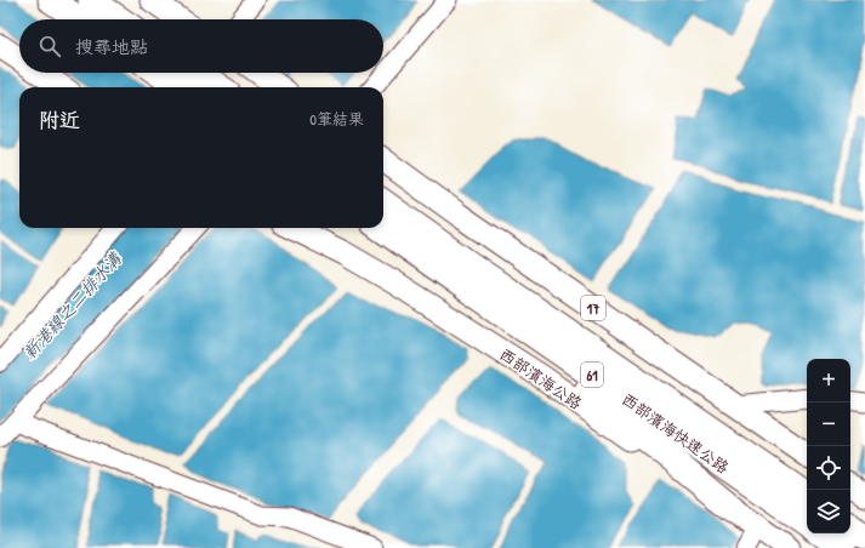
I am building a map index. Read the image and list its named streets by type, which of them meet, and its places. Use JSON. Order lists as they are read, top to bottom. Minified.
{"streets":{"highway":["61","西部濱海快速公路"],"main road":["17","西部濱海公路"]},"water":["新港線之二排水溝"],"page":{"search":"搜尋地點","heading":["附近","0筆結果"],"map_buttons":["+","−"]}}
